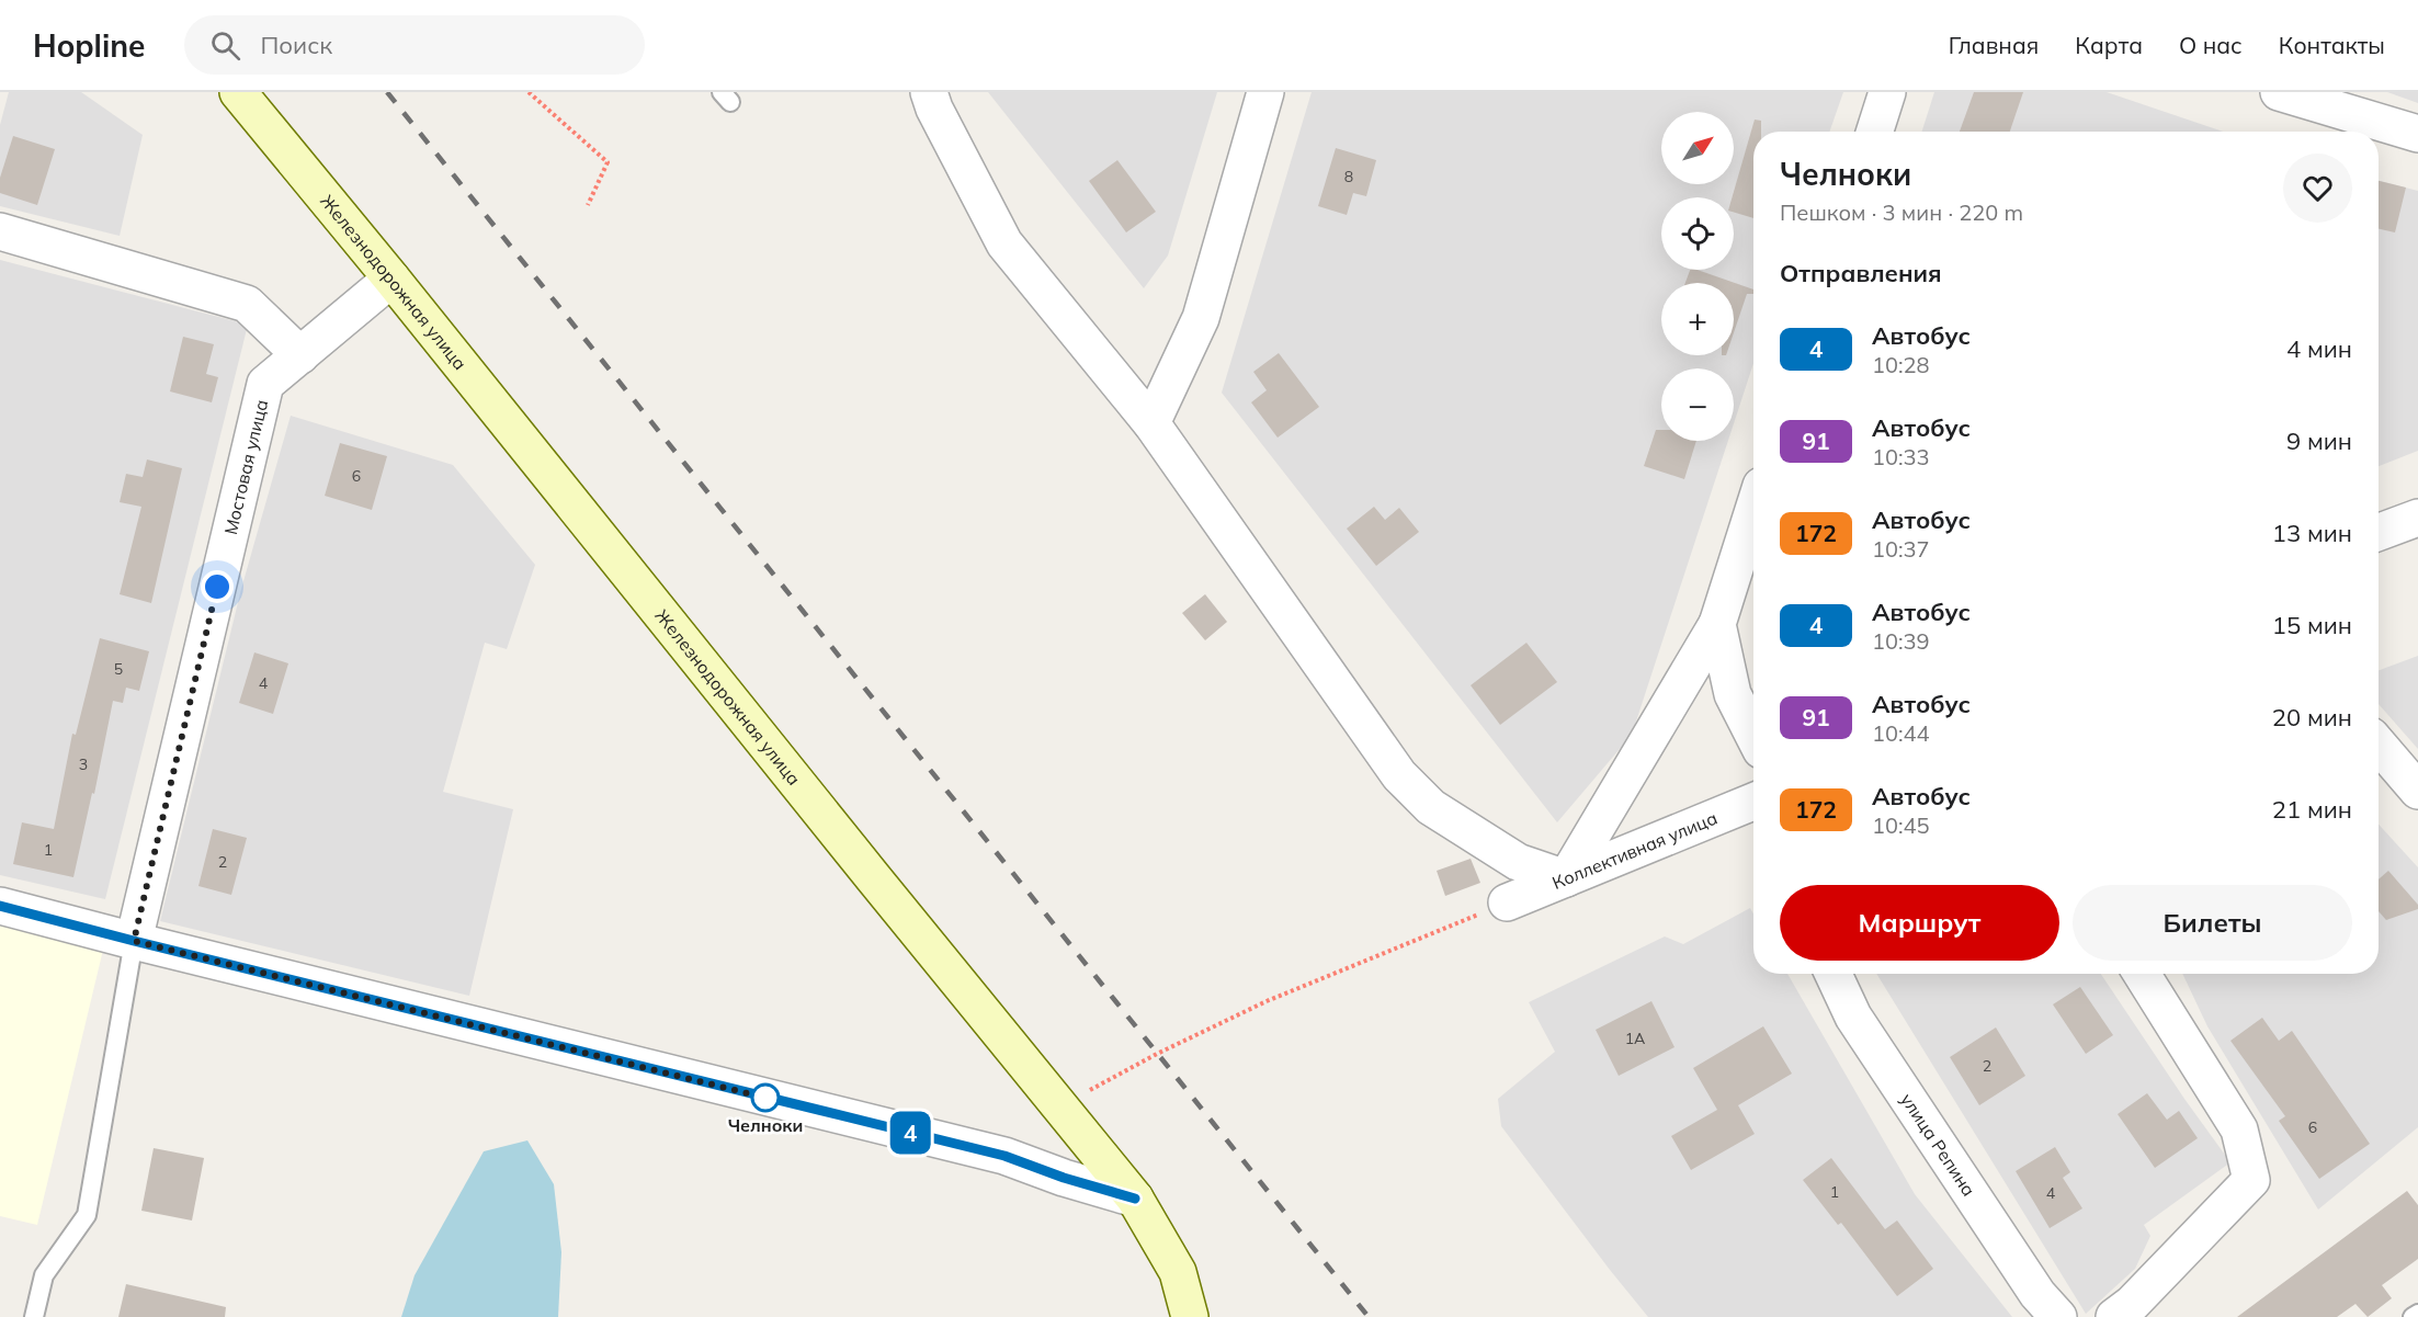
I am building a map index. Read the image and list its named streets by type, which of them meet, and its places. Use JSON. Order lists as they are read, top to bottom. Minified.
{"streets":{"street":["Железнодорожная улица","Мостовая улица","Коллективная улица","улица Репина"]},"crossings":[["Железнодорожная улица","Мостовая улица"]],"places":["Челноки"],"lines":["bus line 4"],"house_numbers":["8","6","5","4","3","1","2","1А","2","6","1","4"],"north":"top right","page":{"header":"Hopline","search":"Поиск","nav":["Главная","Карта","О нас","Контакты"],"on_map":"4","map_buttons":["+","−"],"heading":[["Челноки","Пешком · 3 мин · 220 m"],"Отправления"],"list":[{"mark":"4","name":"Автобус","note":"10:28","value":"4 мин"},{"mark":"91","name":"Автобус","note":"10:33","value":"9 мин"},{"mark":"172","name":"Автобус","note":"10:37","value":"13 мин"},{"mark":"4","name":"Автобус","note":"10:39","value":"15 мин"},{"mark":"91","name":"Автобус","note":"10:44","value":"20 мин"},{"mark":"172","name":"Автобус","note":"10:45","value":"21 мин"}],"buttons":["Маршрут","Билеты"]}}
